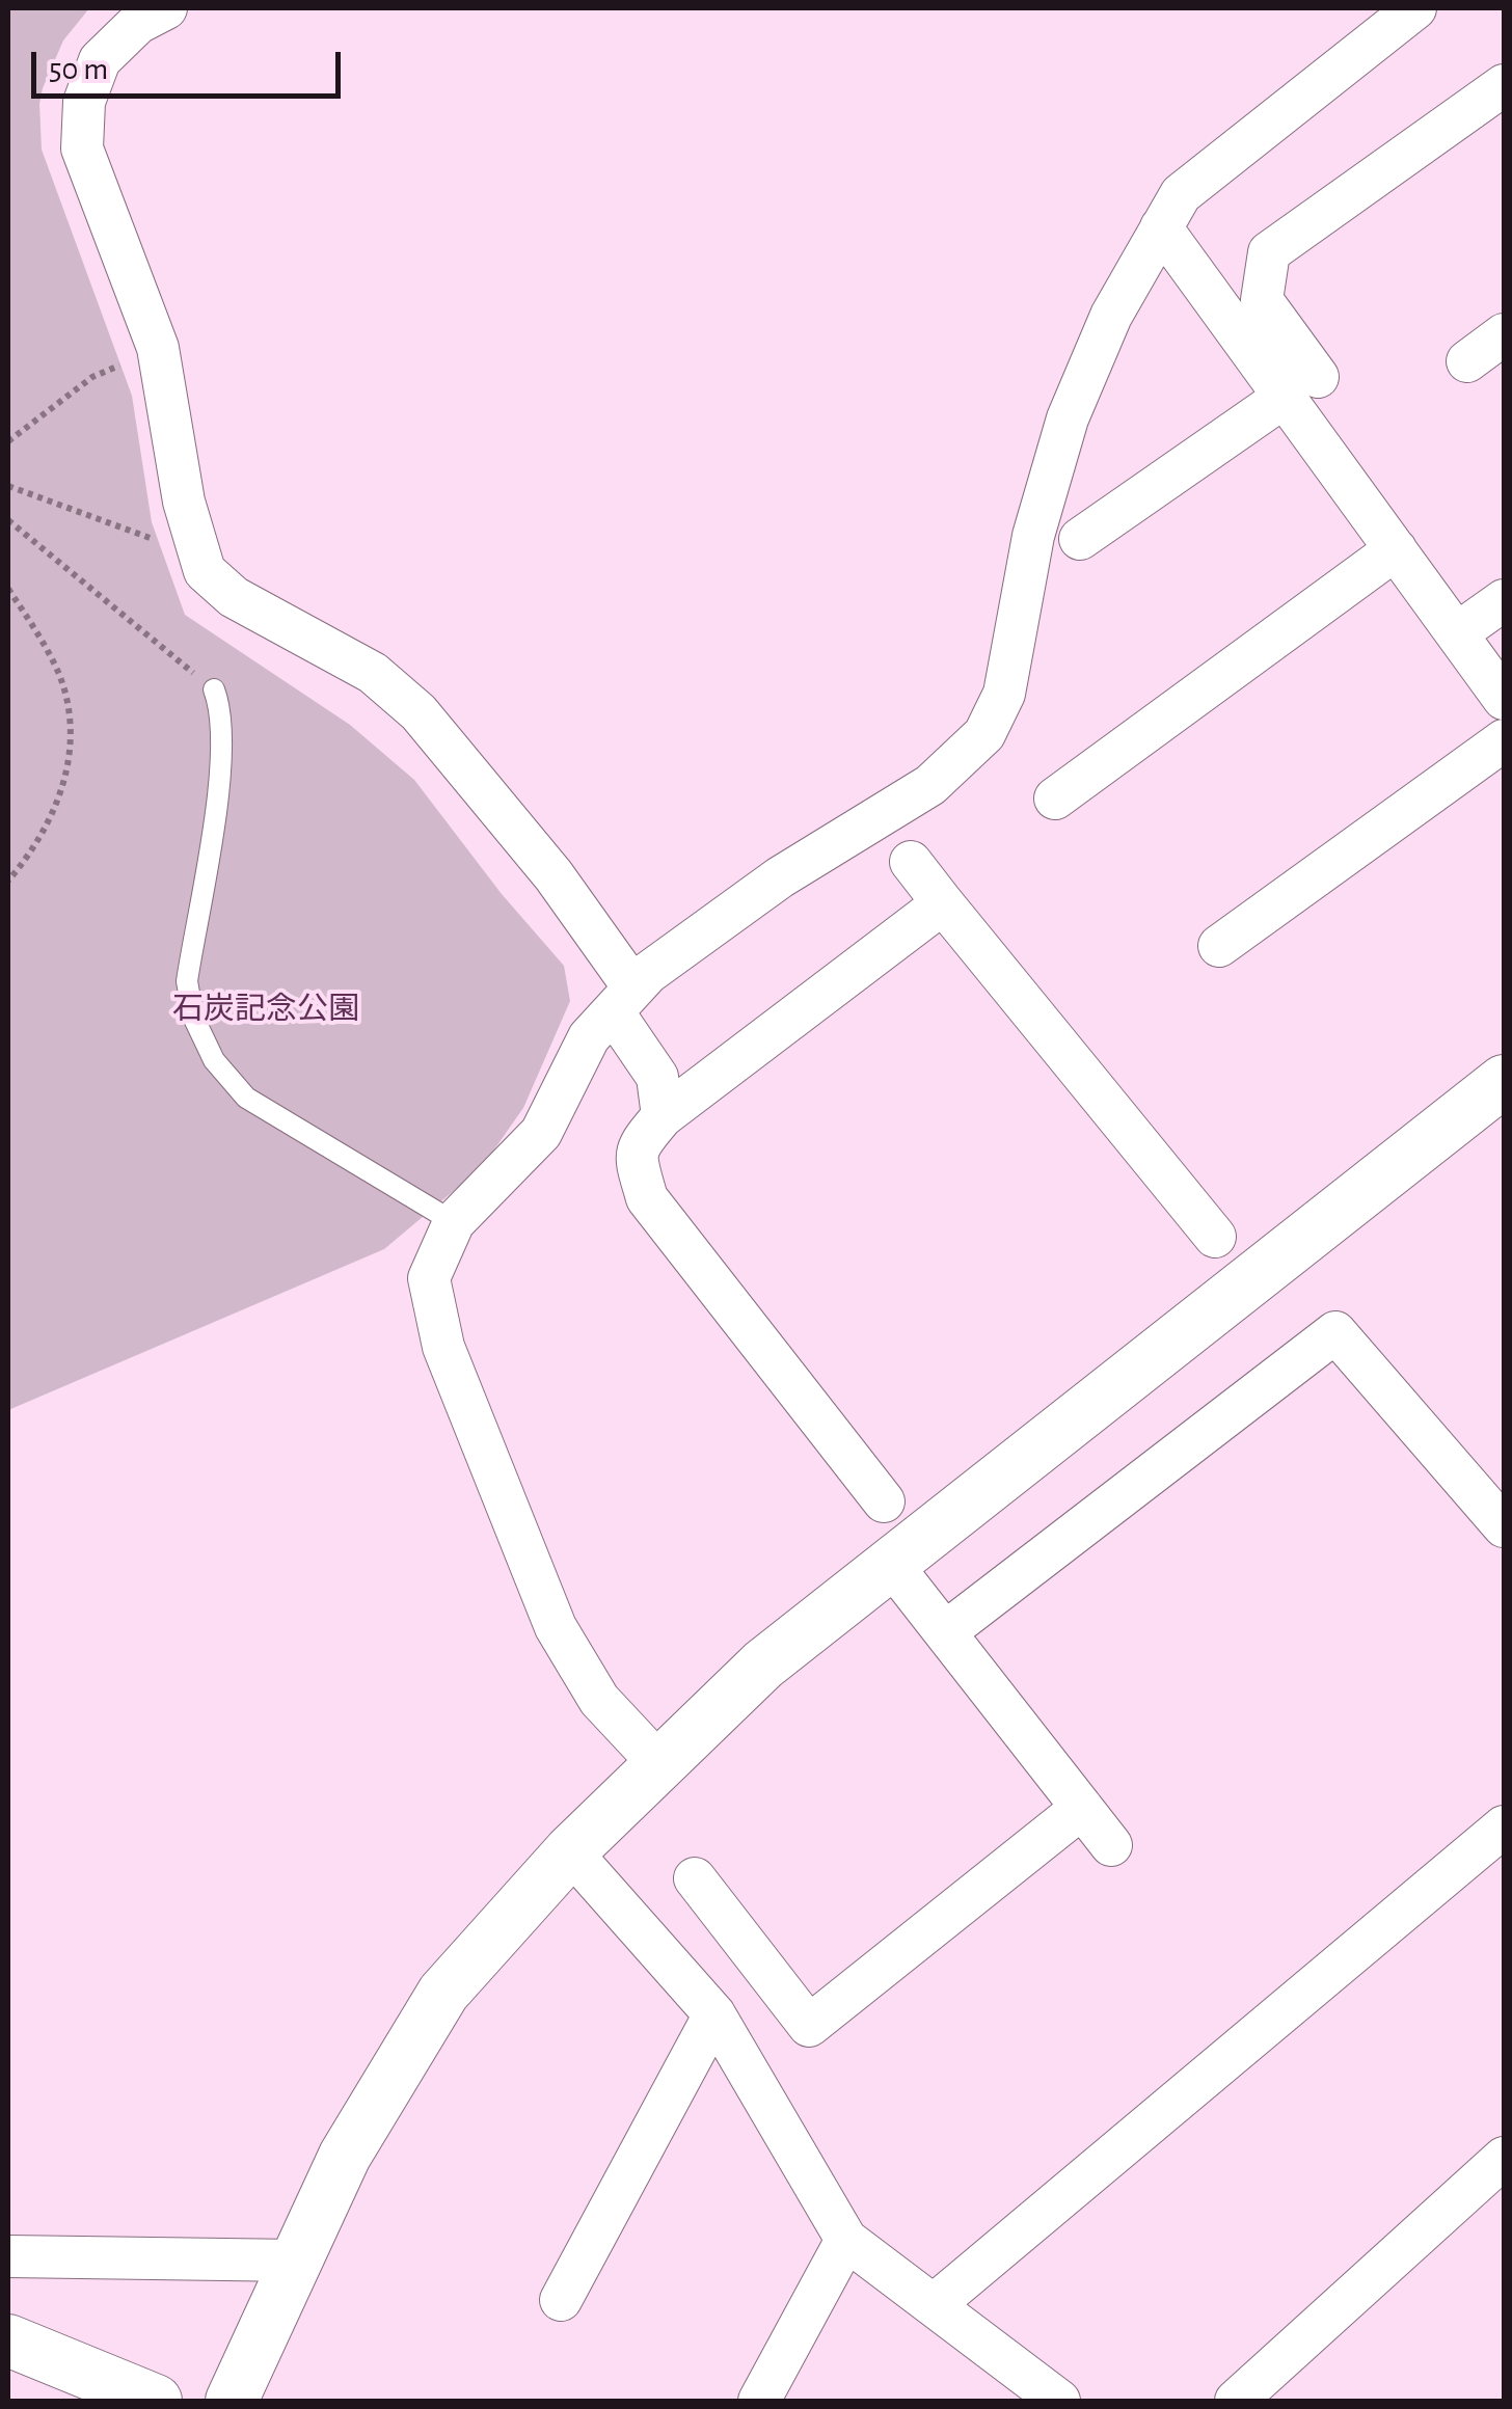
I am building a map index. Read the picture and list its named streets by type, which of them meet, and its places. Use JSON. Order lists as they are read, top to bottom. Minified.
{"parks":["石炭記念公園"],"scale_bar":"50 m"}
